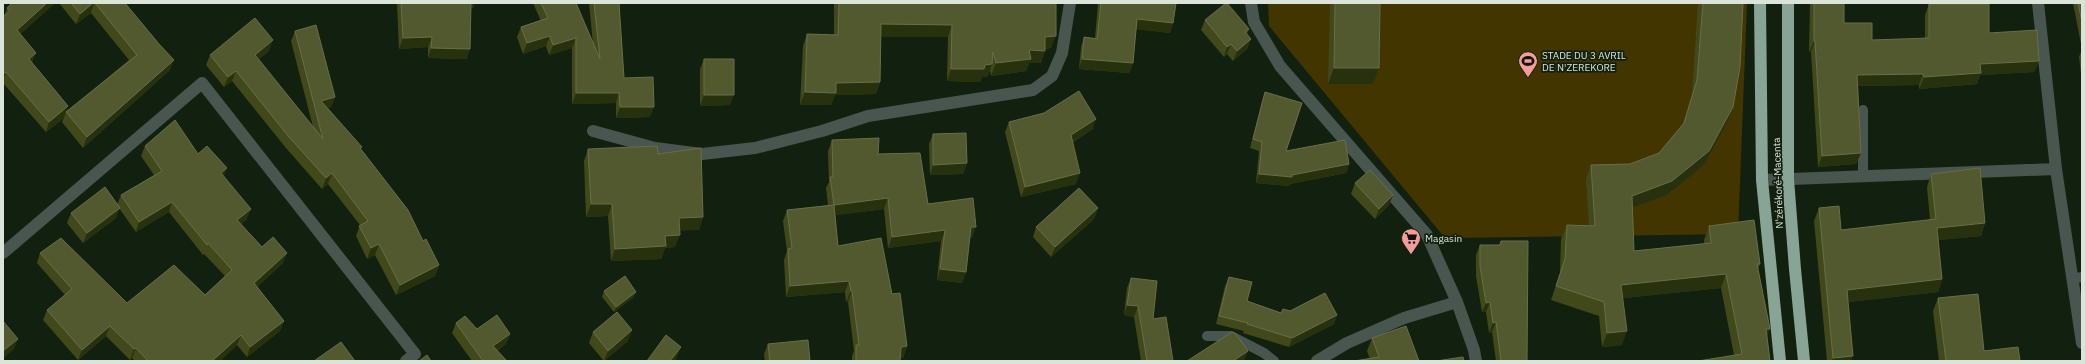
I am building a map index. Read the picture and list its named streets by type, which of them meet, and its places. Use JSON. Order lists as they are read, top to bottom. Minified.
{"streets":{"highway":["N'zérékoré-Macenta"]},"places":{"sports":["STADE DU 3 AVRIL DE N'ZEREKORE"],"supermarket":["Magasin"]}}
